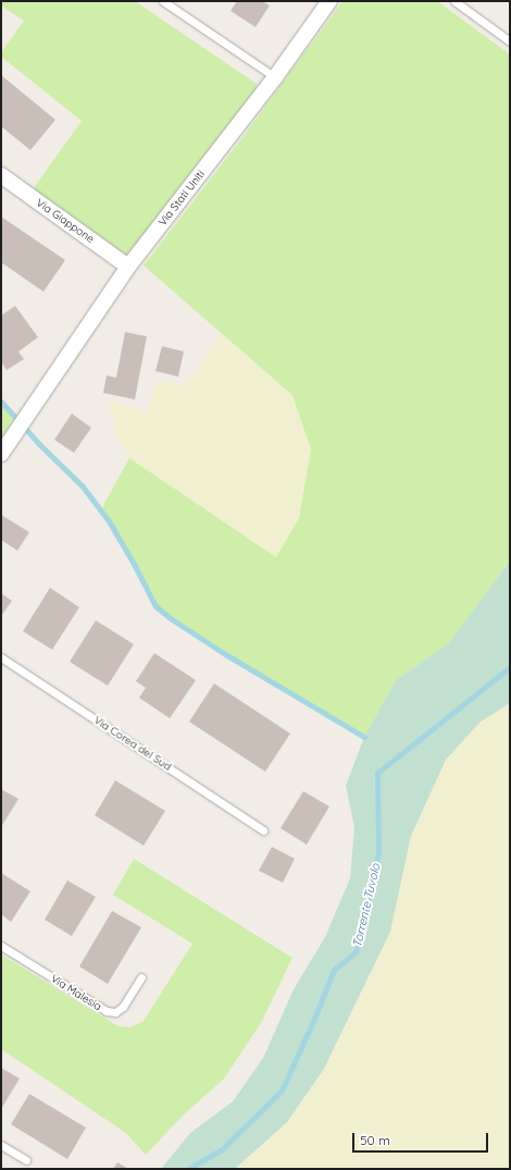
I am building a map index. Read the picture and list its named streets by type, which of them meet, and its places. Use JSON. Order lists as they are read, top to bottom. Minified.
{"streets":{"street":["Via Stati Uniti","Via Giappone"],"lane":["Via Corea del Sud","Via Malesia"]},"crossings":[["Via Stati Uniti","Via Giappone"]],"water":["Torrente Tuvolo"],"scale_bar":"50 m"}
